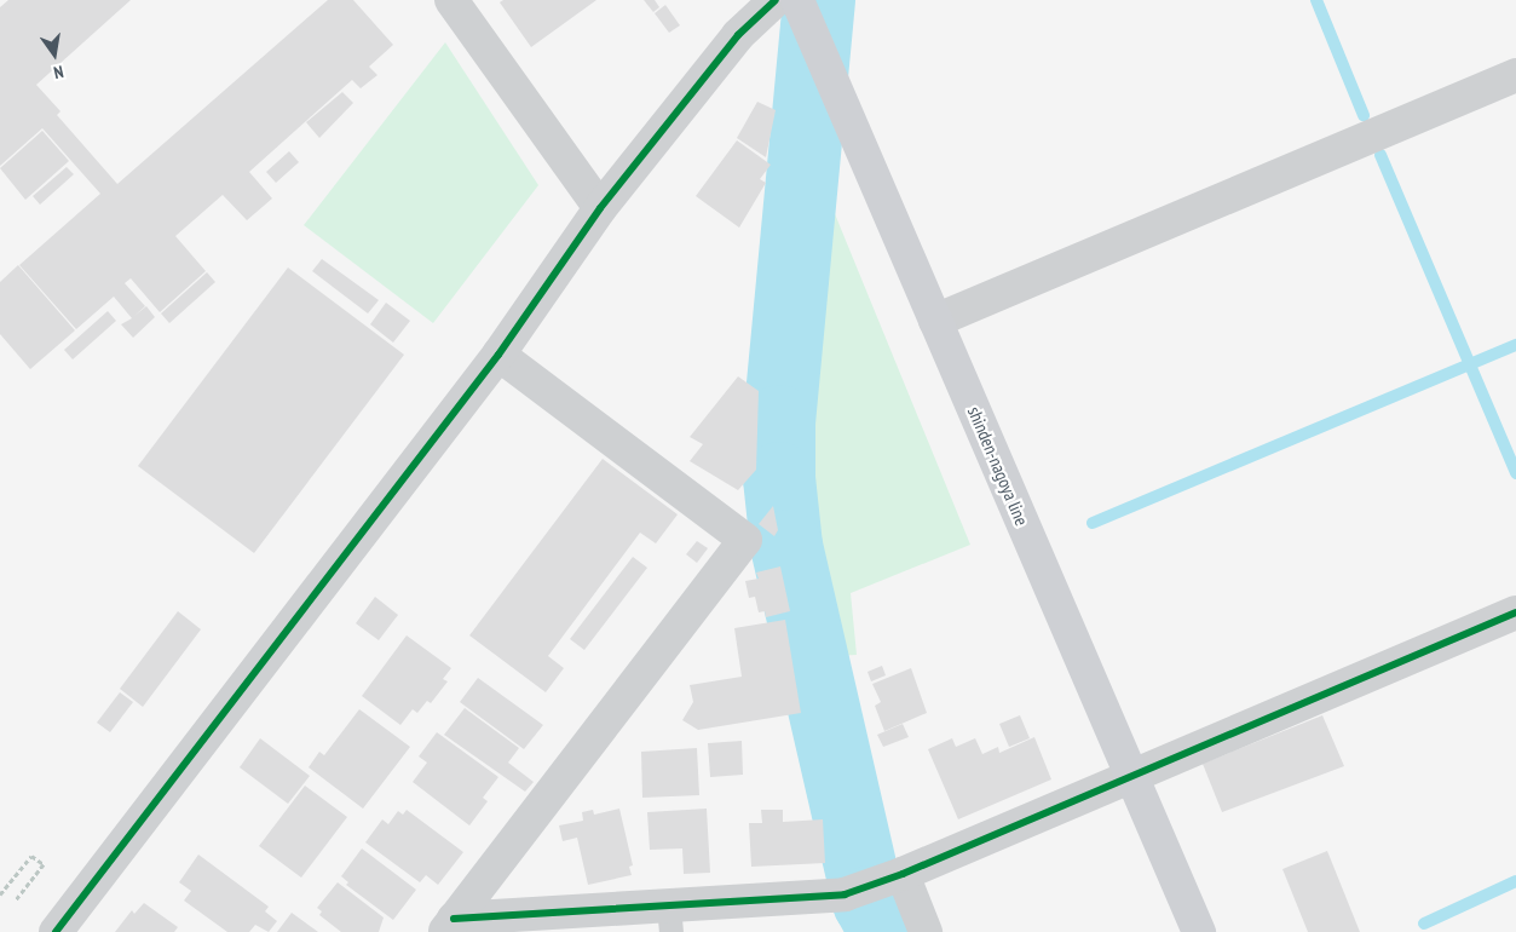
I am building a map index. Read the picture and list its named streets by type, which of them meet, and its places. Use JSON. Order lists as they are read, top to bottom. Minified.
{"streets":{"main road":["shinden-nagoya line"]},"north":"bottom"}
